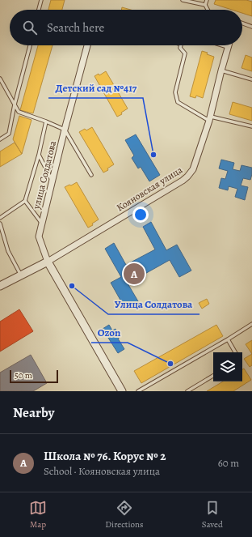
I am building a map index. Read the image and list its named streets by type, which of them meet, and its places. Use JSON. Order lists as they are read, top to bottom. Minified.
{"streets":{"street":["улица Солдатова","Кояновская улица"]},"crossings":[["улица Солдатова","Кояновская улица"]],"places":["Детский сад №417","Улица Солдатова","Ozon"],"scale_bar":"50 m","page":{"search":"Search here","pins":"A","scale":"50 m","heading":"Nearby","list":[{"mark":"A","name":"Школа № 76. Корус № 2","note":"School · Кояновская улица","value":"60 m"}],"nav":["Map","Directions","Saved"]}}
